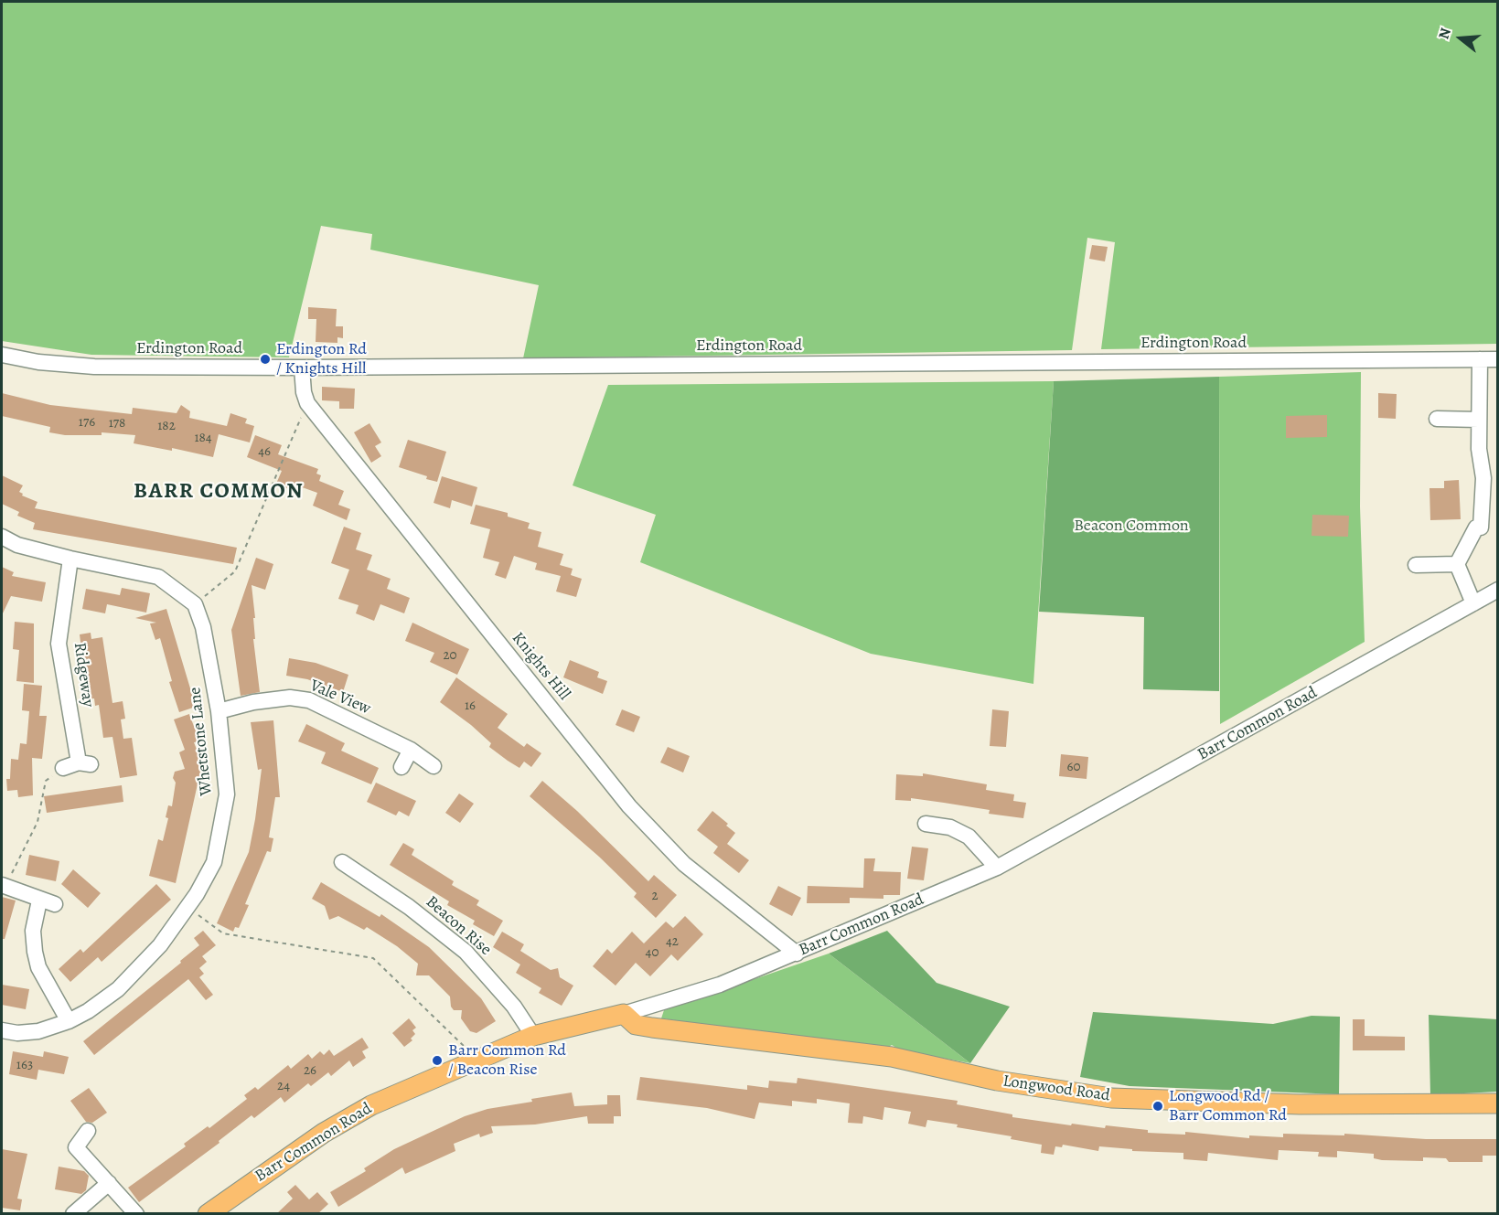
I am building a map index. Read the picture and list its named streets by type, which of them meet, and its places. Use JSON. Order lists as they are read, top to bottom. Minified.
{"streets":{"main road":["Barr Common Road","Longwood Road"],"street":["Erdington Road","Knights Hill","Ridgeway","Vale View","Whetstone Lane","Beacon Rise"]},"crossings":[["Erdington Road","Knights Hill"],["Knights Hill","Barr Common Road"],["Vale View","Whetstone Lane"],["Barr Common Road","Beacon Rise"],["Barr Common Road","Longwood Road"]],"districts":["BARR COMMON"],"parks":["Beacon Common"],"places":["Erdington Rd / Knights Hill","Barr Common Rd / Beacon Rise","Longwood Rd / Barr Common Rd"],"house_numbers":["176","178","182","184","46","20","16","60","2","42","40","163","26","24"],"north":"left"}
